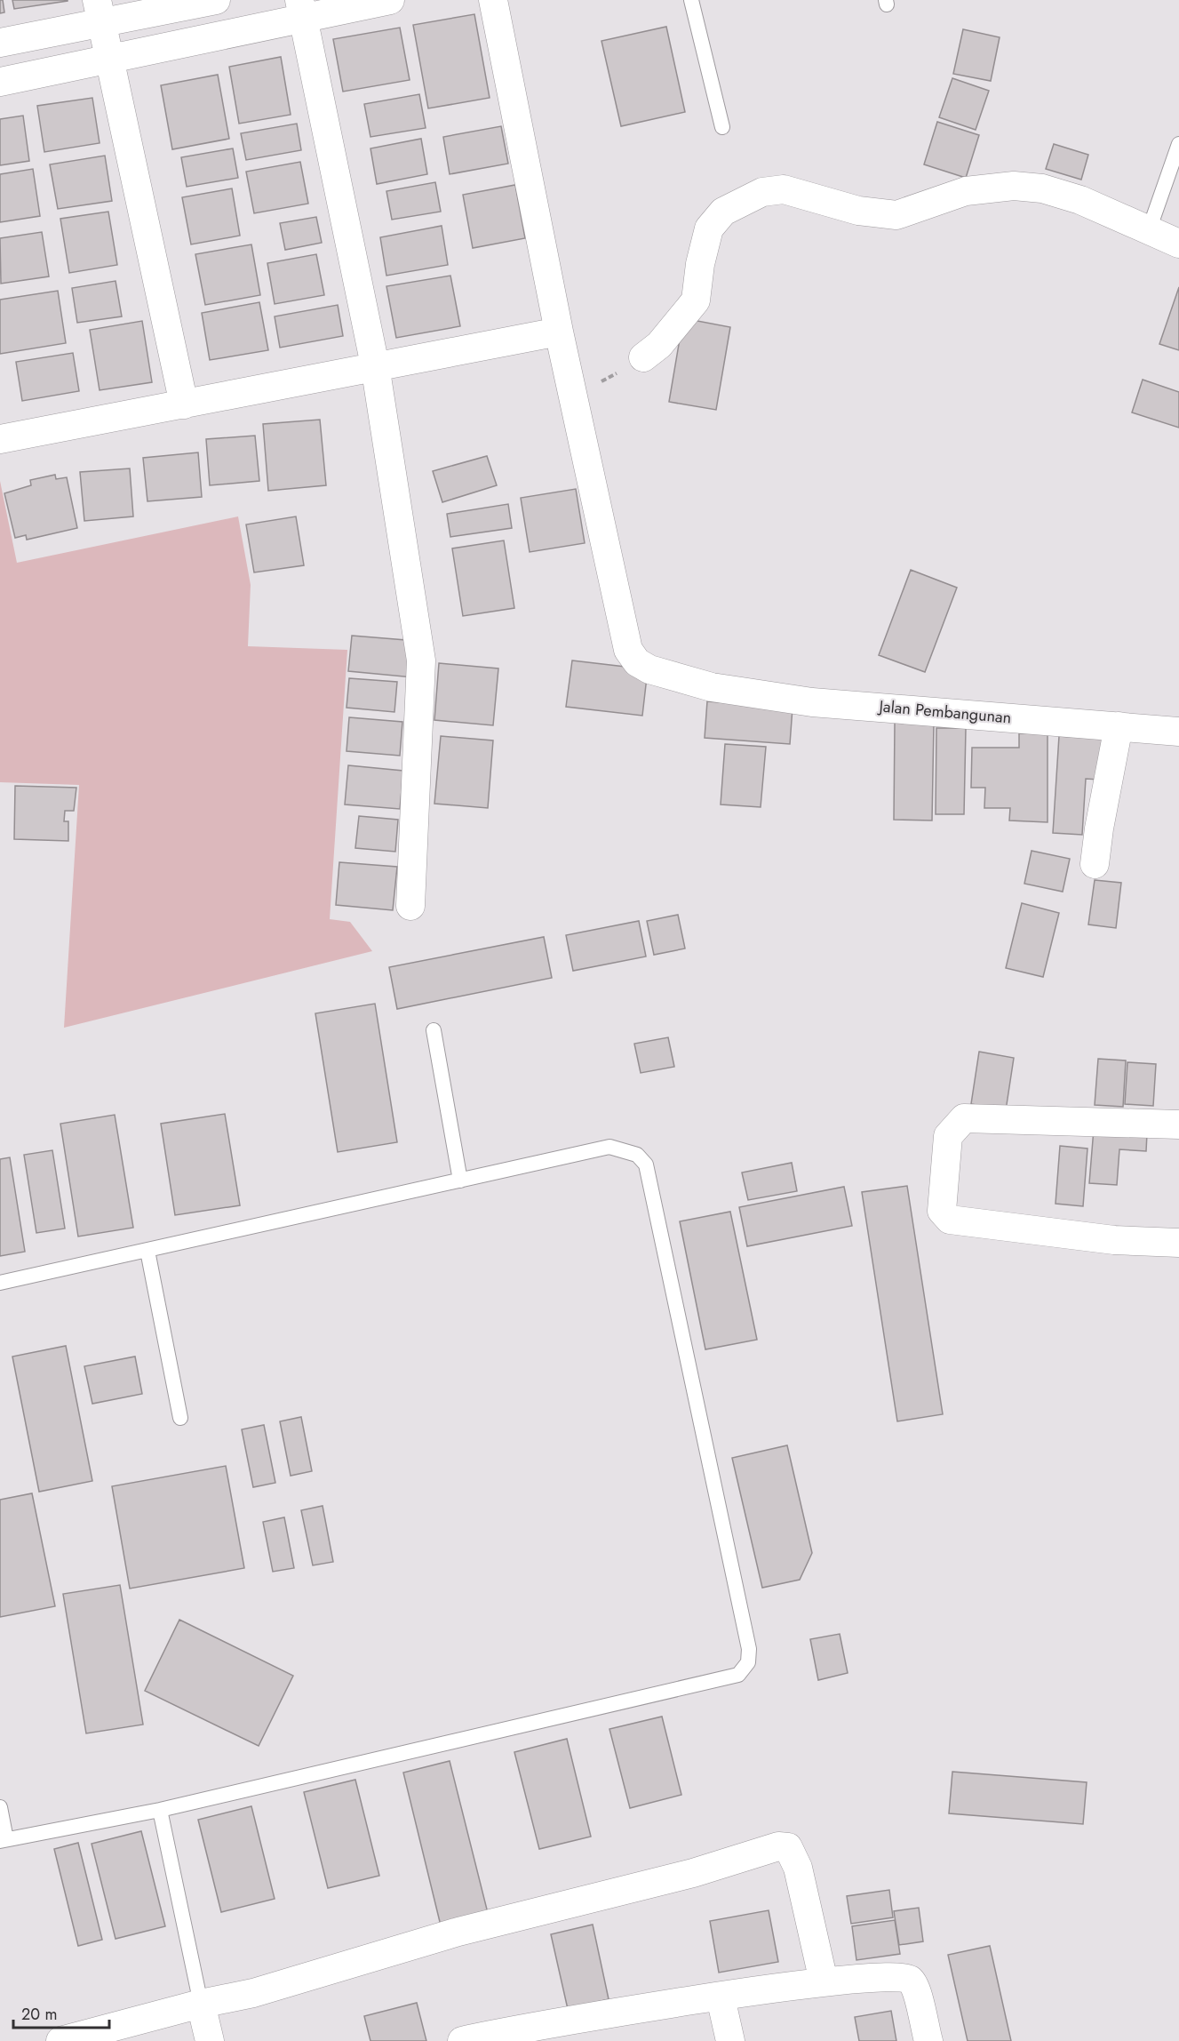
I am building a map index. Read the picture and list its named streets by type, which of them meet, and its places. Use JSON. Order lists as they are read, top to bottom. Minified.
{"streets":{"street":["Jalan Pembangunan"]},"scale_bar":"20 m"}
